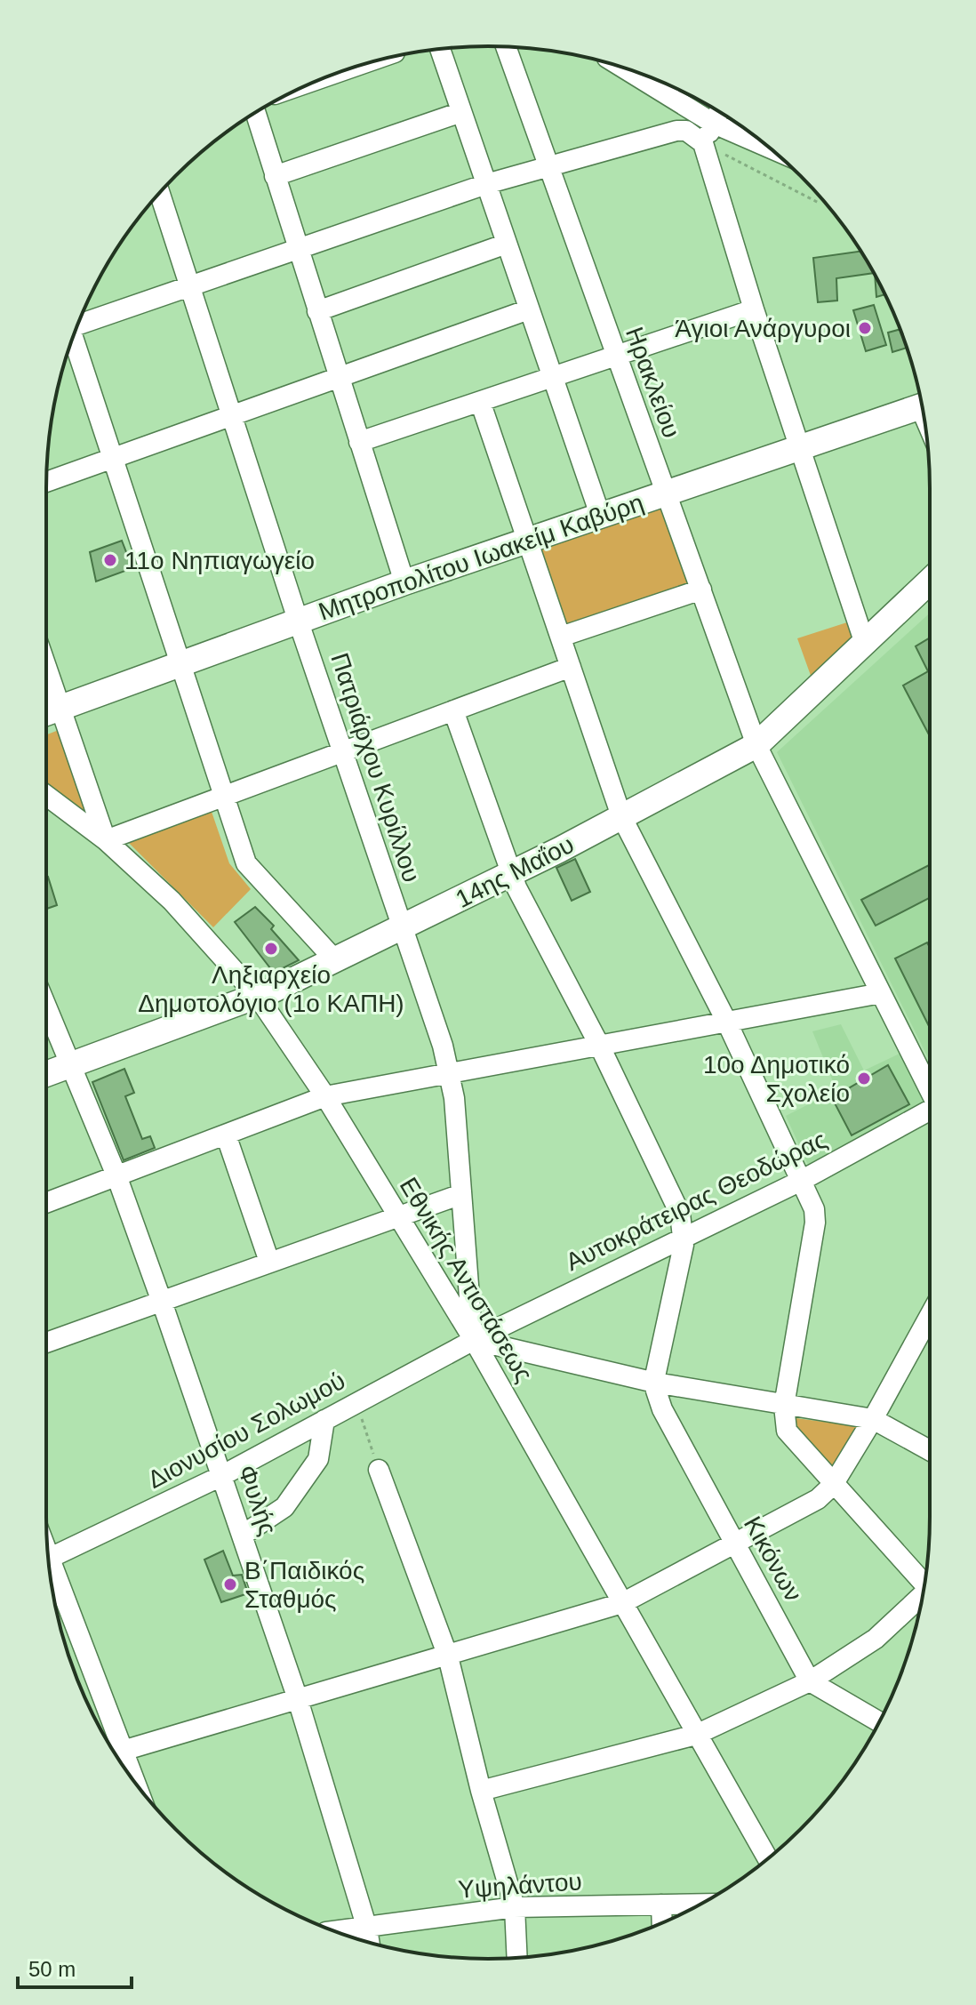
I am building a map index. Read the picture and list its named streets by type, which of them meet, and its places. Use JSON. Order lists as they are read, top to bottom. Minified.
{"streets":{"main road":["Μητροπολίτου Ιωακείμ Καβύρη","14ης Μαΐου"],"street":["Ηρακλείου","Πατριάρχου Κυρίλλου","Αυτοκράτειρας Θεοδώρας","Εθνικής Αντιστάσεως","Διονυσίου Σολωμού","Φυλής","Κικόνων","Υψηλάντου"]},"crossings":[["Ηρακλείου","Μητροπολίτου Ιωακείμ Καβύρη"],["Ηρακλείου","14ης Μαΐου"],["Μητροπολίτου Ιωακείμ Καβύρη","Πατριάρχου Κυρίλλου"],["Πατριάρχου Κυρίλλου","14ης Μαΐου"],["Πατριάρχου Κυρίλλου","Αυτοκράτειρας Θεοδώρας"],["Πατριάρχου Κυρίλλου","Εθνικής Αντιστάσεως"],["Πατριάρχου Κυρίλλου","Διονυσίου Σολωμού"],["14ης Μαΐου","Εθνικής Αντιστάσεως"],["14ης Μαΐου","Φυλής"],["Αυτοκράτειρας Θεοδώρας","Εθνικής Αντιστάσεως"],["Αυτοκράτειρας Θεοδώρας","Διονυσίου Σολωμού"],["Εθνικής Αντιστάσεως","Διονυσίου Σολωμού"],["Διονυσίου Σολωμού","Φυλής"],["Φυλής","Υψηλάντου"]],"places":["Άγιοι Ανάργυροι","11ο Νηπιαγωγείο","Ληξιαρχείο Δημοτολόγιο (1ο ΚΑΠΗ)","10ο Δημοτικό Σχολείο","Β΄Παιδικός Σταθμός"],"scale_bar":"50 m"}
